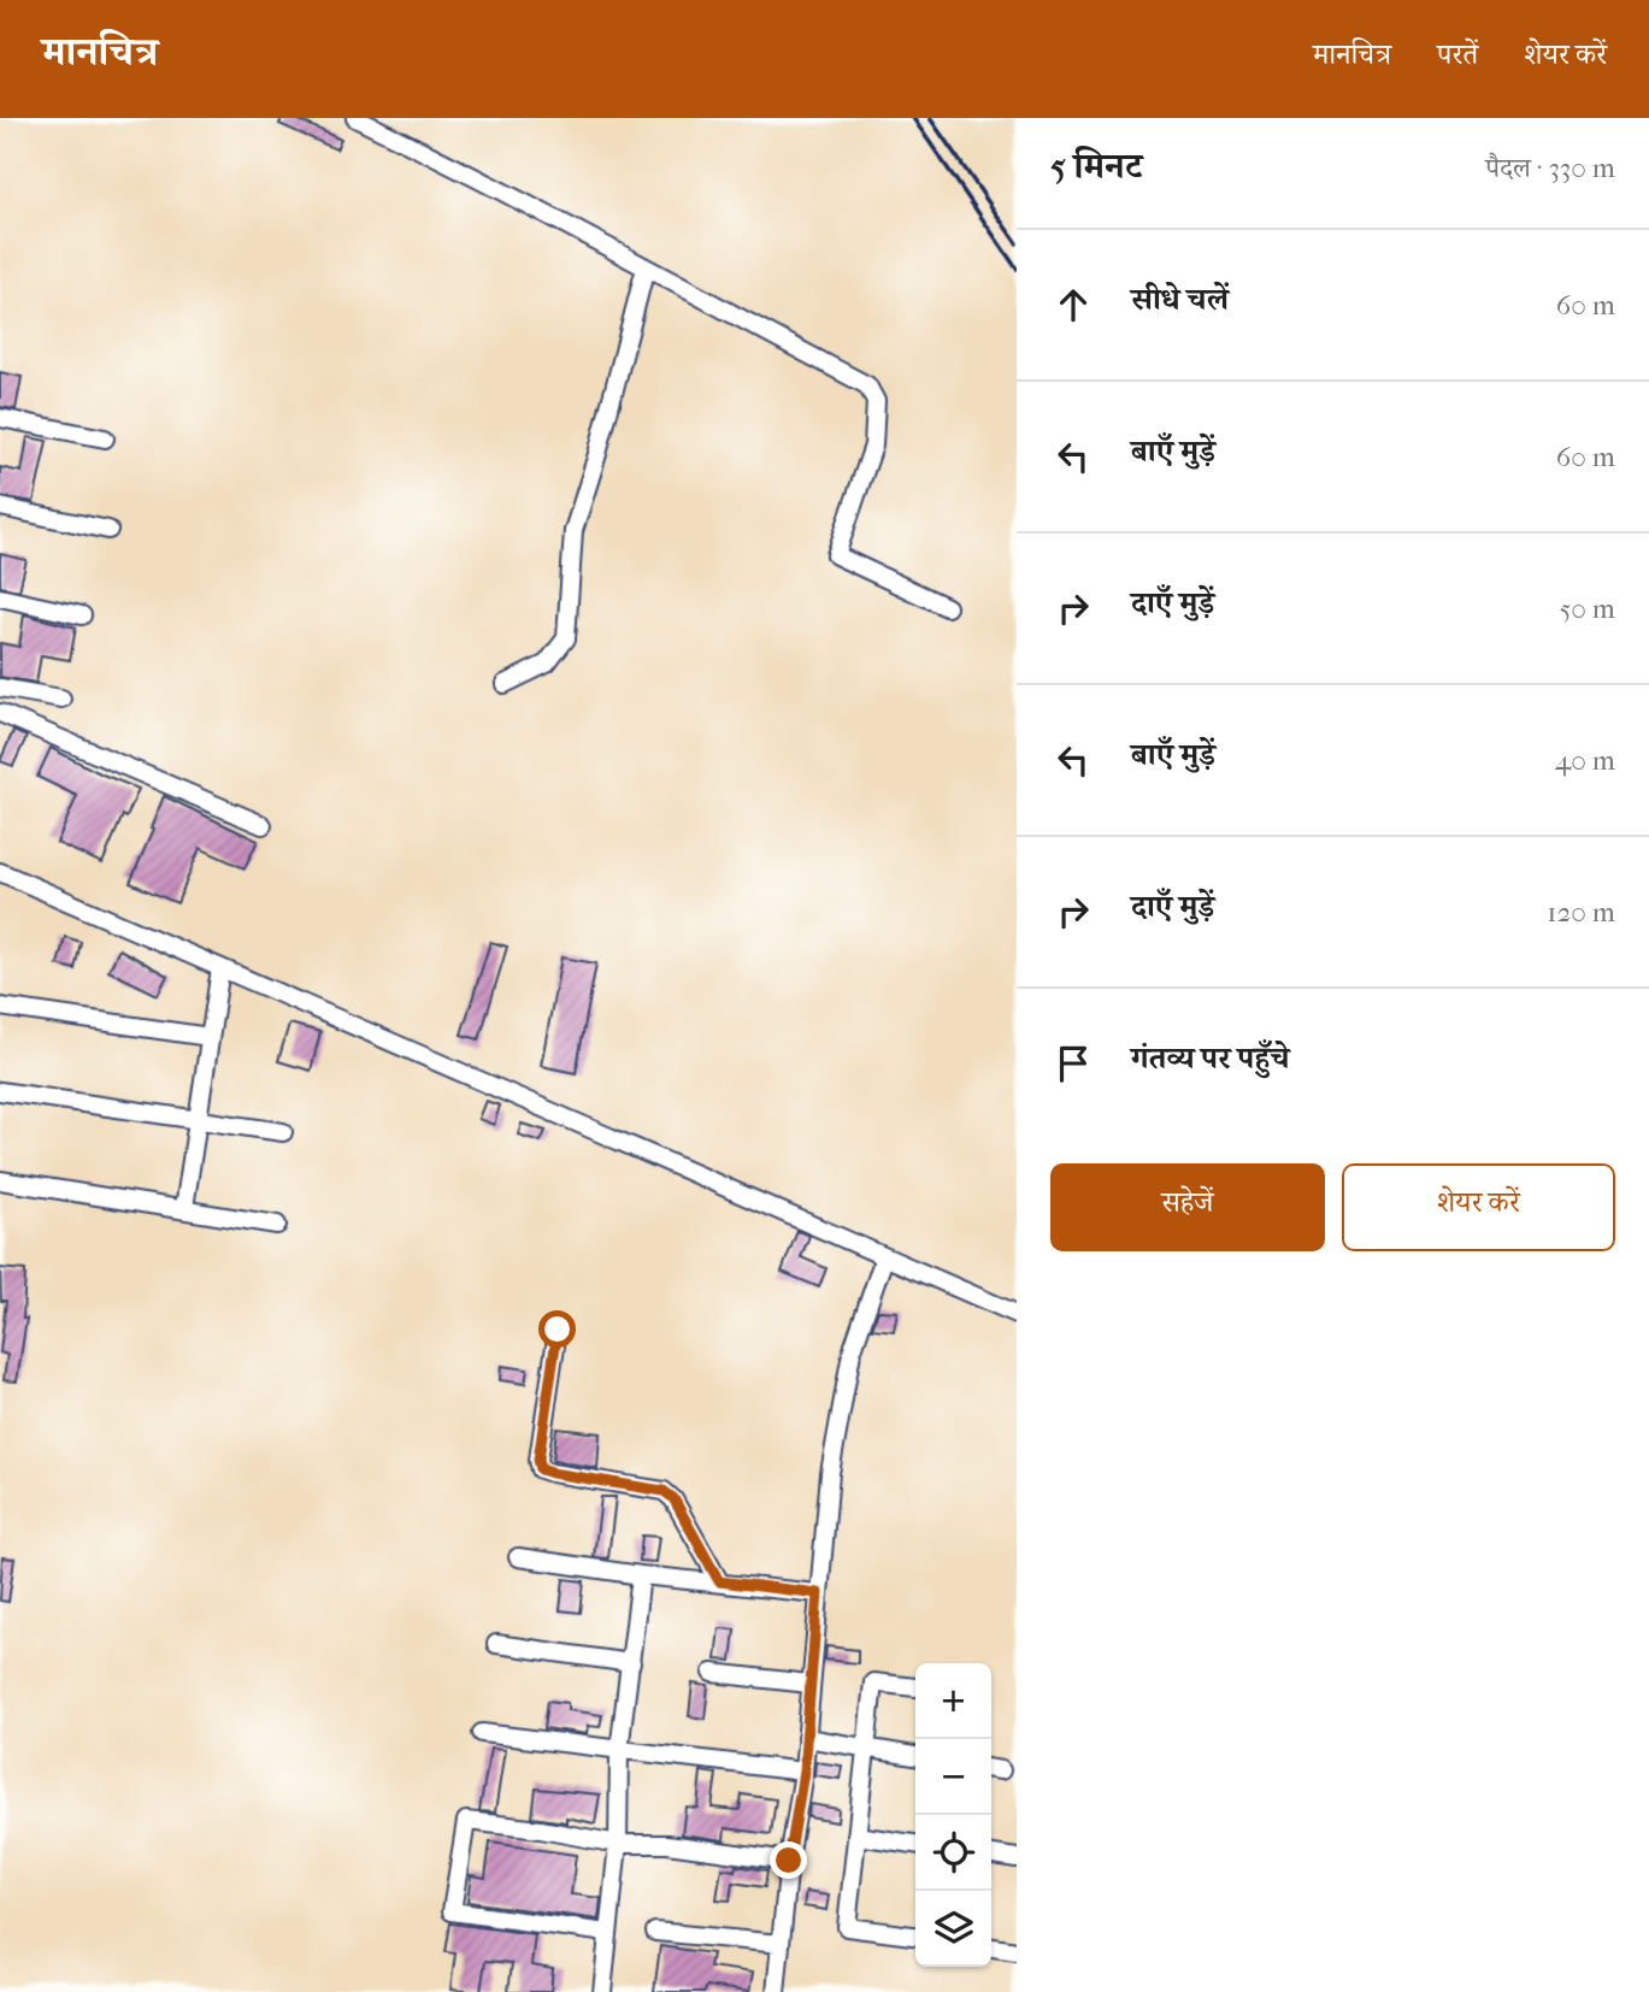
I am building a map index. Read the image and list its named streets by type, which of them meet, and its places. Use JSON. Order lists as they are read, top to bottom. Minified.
{"page":{"header":"मानचित्र","nav":["मानचित्र","परतें","शेयर करें"],"heading":["5 मिनट","पैदल · 330 m"],"list":[["सीधे चलें","60 m"],["बाएँ मुड़ें","60 m"],["दाएँ मुड़ें","50 m"],["बाएँ मुड़ें","40 m"],["दाएँ मुड़ें","120 m"],"गंतव्य पर पहुँचे"],"buttons":["सहेजें","शेयर करें"],"map_buttons":["+","−"]}}
